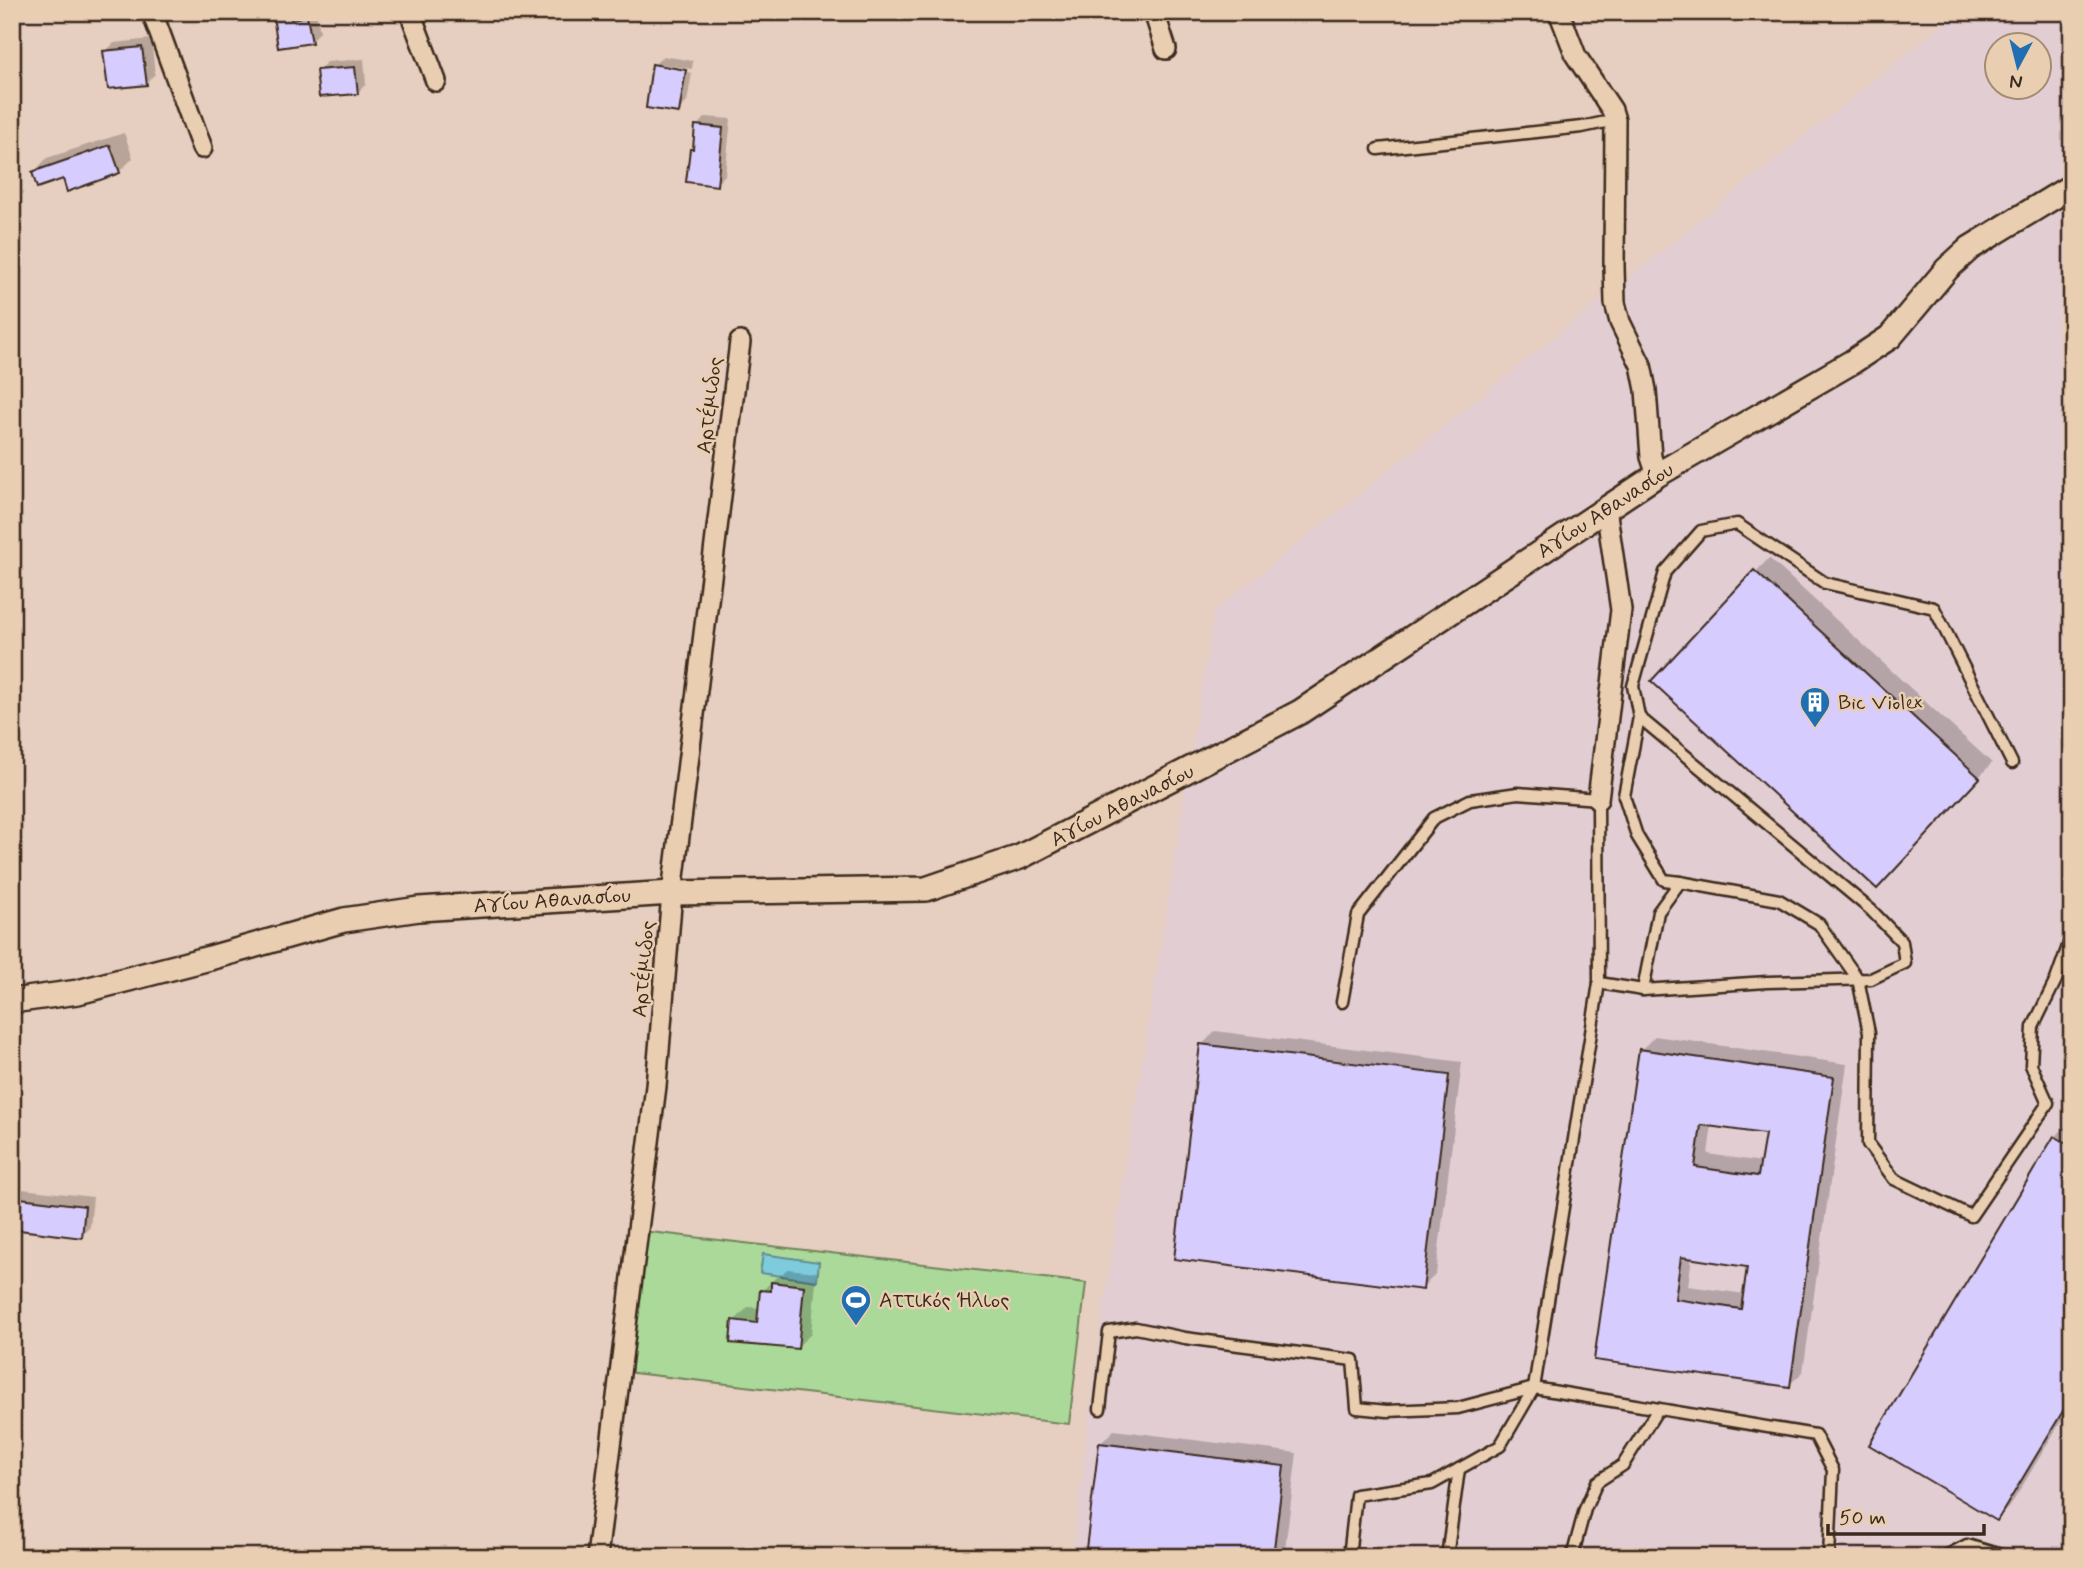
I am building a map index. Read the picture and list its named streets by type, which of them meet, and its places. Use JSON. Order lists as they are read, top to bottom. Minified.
{"streets":{"street":["Αρτέμιδος","Αγίου Αθανασίου"]},"crossings":[["Αρτέμιδος","Αγίου Αθανασίου"]],"places":{"building":["Bic Violex"],"sports":["Αττικός Ήλιος"]},"scale_bar":"50 m","north":"bottom"}
